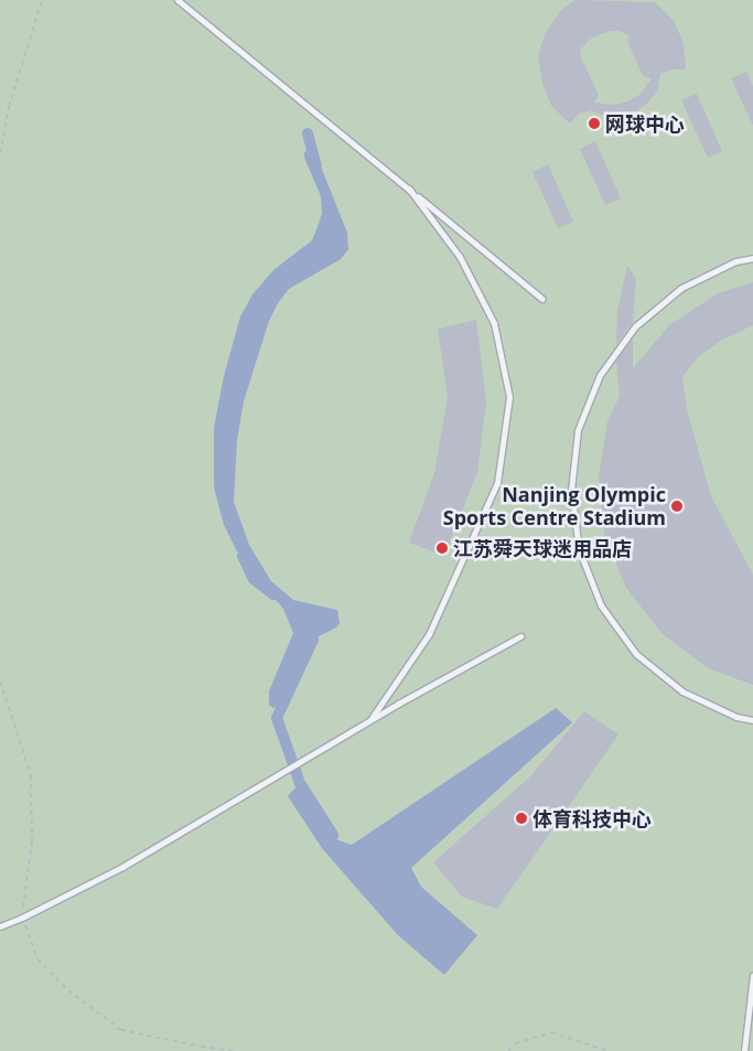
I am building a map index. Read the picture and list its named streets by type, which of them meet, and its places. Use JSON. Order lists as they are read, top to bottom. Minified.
{"places":["网球中心","Nanjing Olympic Sports Centre Stadium","江苏舜天球迷用品店","体育科技中心"]}
